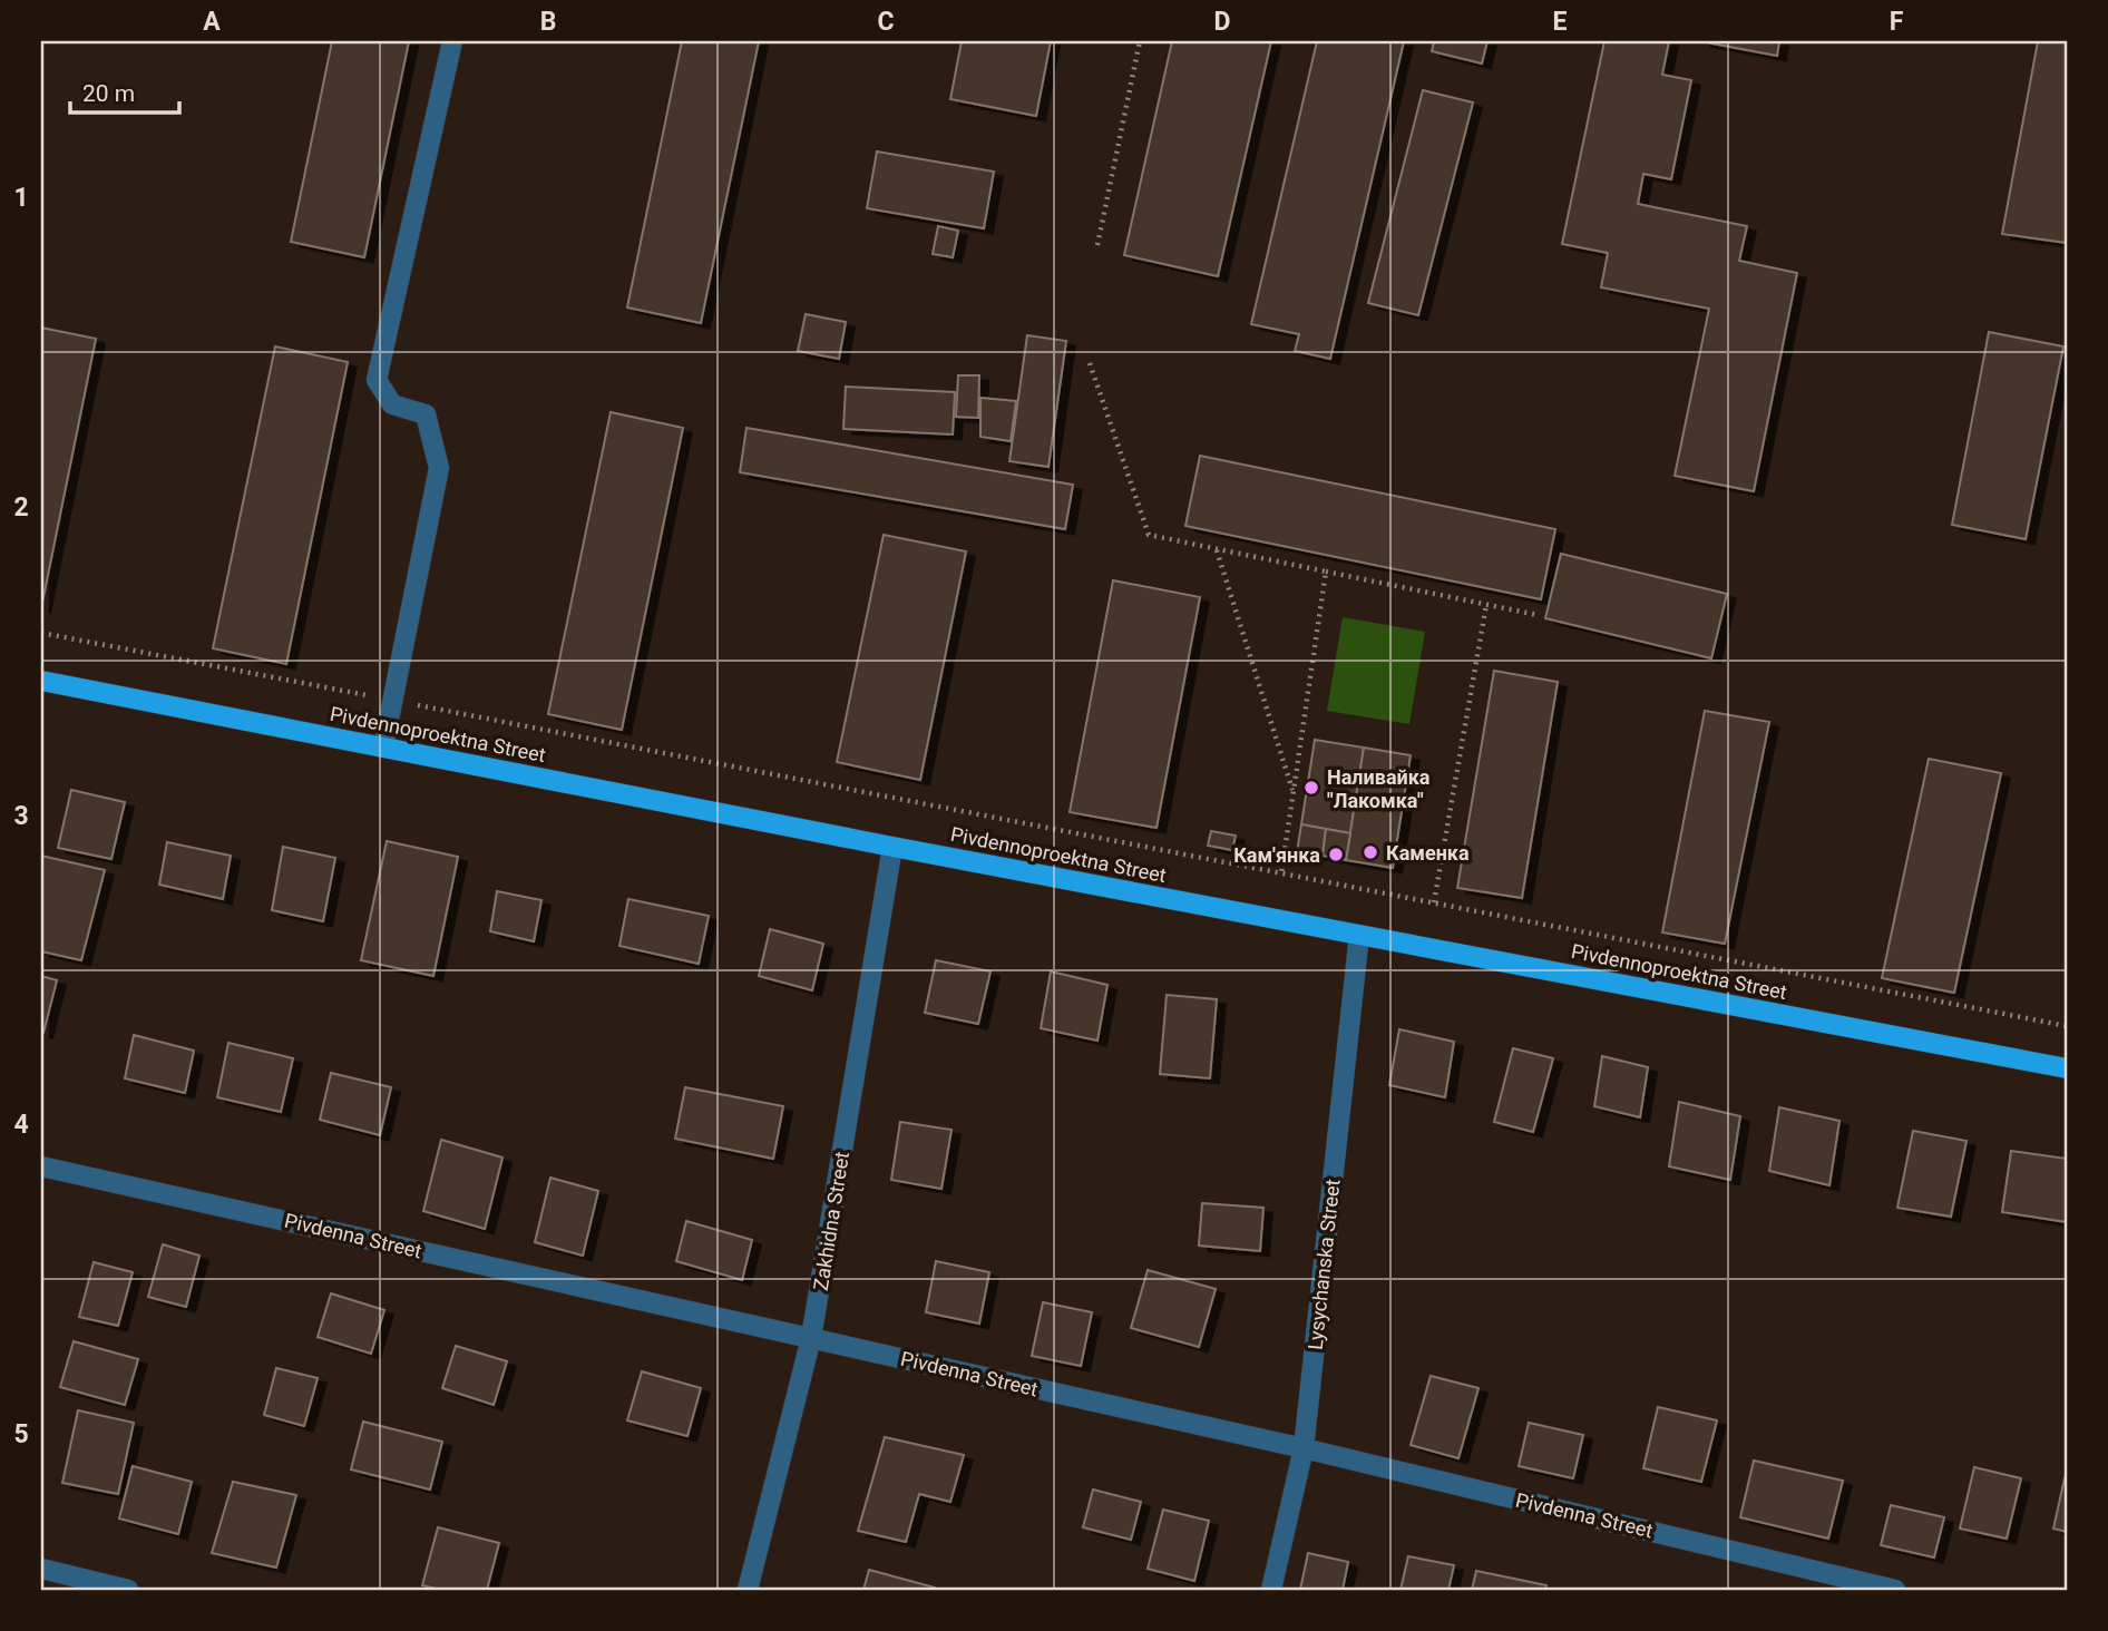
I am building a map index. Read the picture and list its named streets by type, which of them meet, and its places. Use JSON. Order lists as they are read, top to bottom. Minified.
{"streets":{"main road":["Pivdennoproektna Street"],"street":["Zakhidna Street","Pivdenna Street","Lysychanska Street"]},"crossings":[["Pivdennoproektna Street","Zakhidna Street"],["Pivdennoproektna Street","Lysychanska Street"],["Zakhidna Street","Pivdenna Street"],["Pivdenna Street","Lysychanska Street"]],"places":["Наливайка \"Лакомка\"","Каменка","Кам'янка"],"scale_bar":"20 m","grid":{"columns":["A","B","C","D","E","F"],"rows":["1","2","3","4","5"]}}
